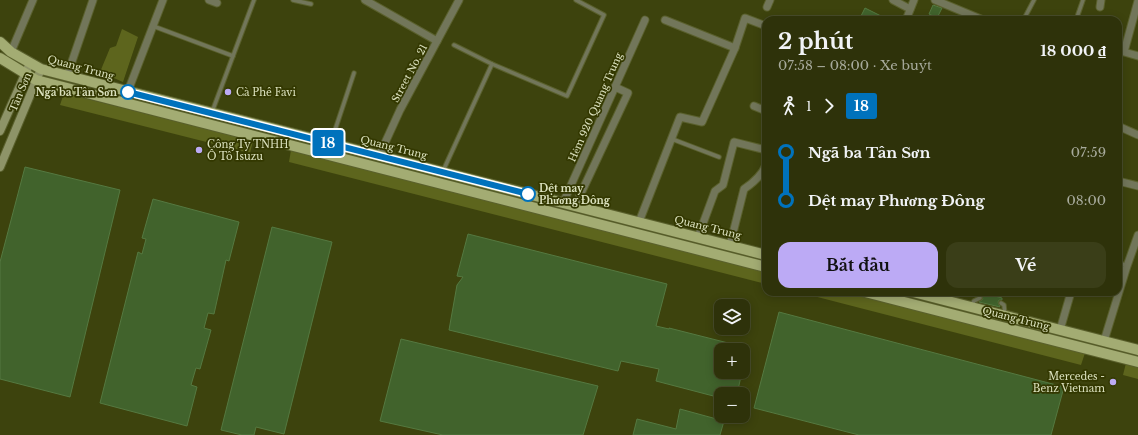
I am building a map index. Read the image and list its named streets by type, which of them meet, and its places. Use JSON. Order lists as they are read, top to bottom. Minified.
{"streets":{"main road":["Quang Trung"],"street":["Street No. 21","Tân Sơn","Hẻm 920 Quang Trung"]},"crossings":[["Quang Trung","Street No. 21"],["Quang Trung","Tân Sơn"],["Quang Trung","Hẻm 920 Quang Trung"]],"places":["Ngã ba Tân Sơn","Cà Phê Favi","Công Ty TNHH Ô Tô Isuzu","Dệt may Phương Đông","Mercedes - Benz Vietnam"],"lines":["bus line 18"],"page":{"on_map":"18","heading":["2 phút","07:58 – 08:00 · Xe buýt","18 000 ₫"],"legs":["1","18"],"list":[{"name":"Ngã ba Tân Sơn","value":"07:59"},{"name":"Dệt may Phương Đông","value":"08:00"}],"buttons":["Bắt đầu","Vé"],"map_buttons":["+","−"]}}
